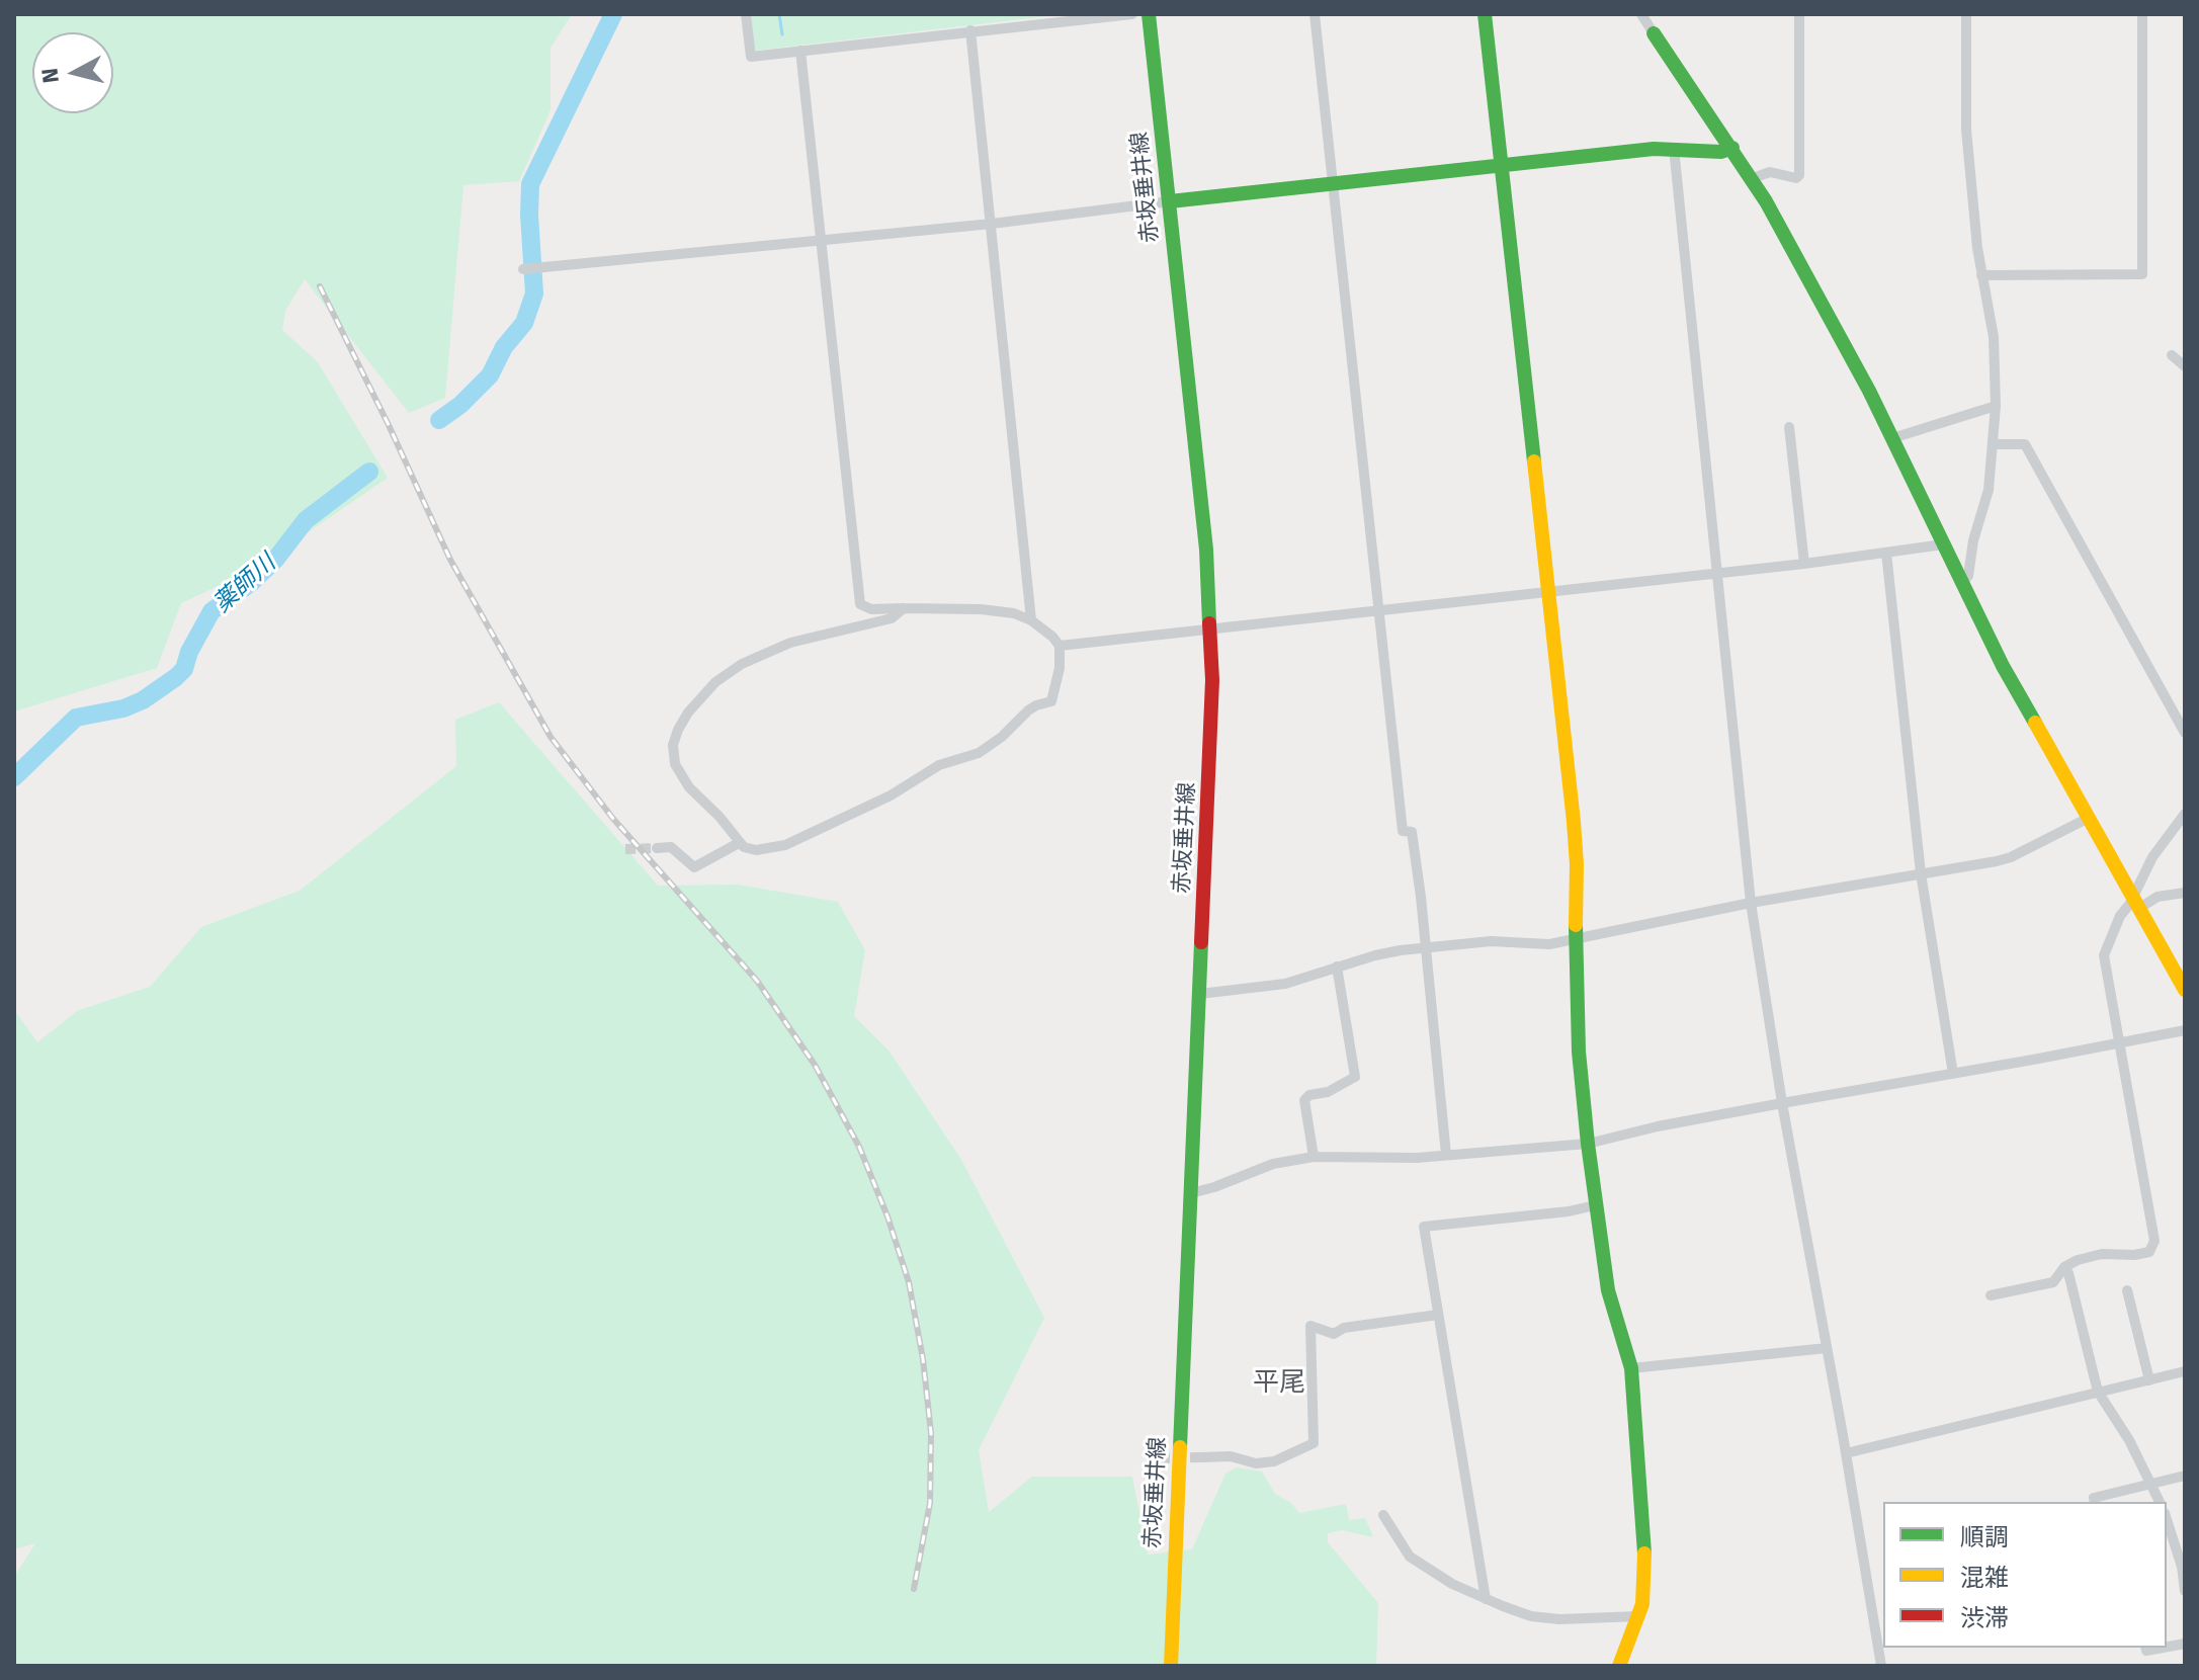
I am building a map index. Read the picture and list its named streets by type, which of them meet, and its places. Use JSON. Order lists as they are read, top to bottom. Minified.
{"streets":{"street":["赤坂垂井線"]},"districts":["平尾"],"water":["薬師川"],"legend":["順調","混雑","渋滞"],"north":"left"}
